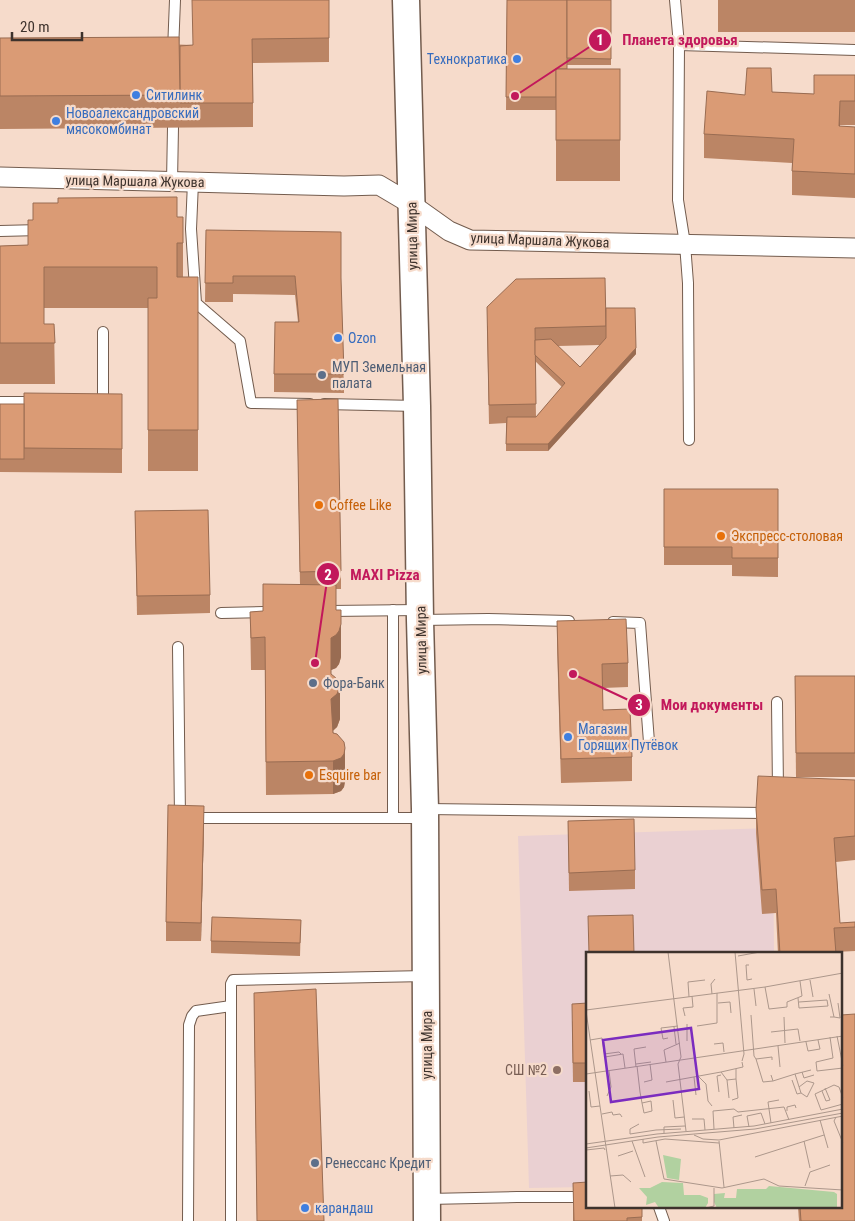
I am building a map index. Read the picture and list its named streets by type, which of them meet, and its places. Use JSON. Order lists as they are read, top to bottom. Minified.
{"streets":{"main road":["улица Мира"],"street":["улица Маршала Жукова"]},"crossings":[["улица Маршала Жукова","улица Мира"]],"places":["Технократика","Ситилинк","Планета здоровья","Новоалександровский мясокомбинат","Ozon","МУП Земельная палата","Coffee Like","Экспресс-столовая","MAXI Pizza","Мои документы","Фора-Банк","Магазин Горящих Путёвок","Esquire bar","СШ №2","Ренессанс Кредит","карандаш"],"scale_bar":"20 m"}
